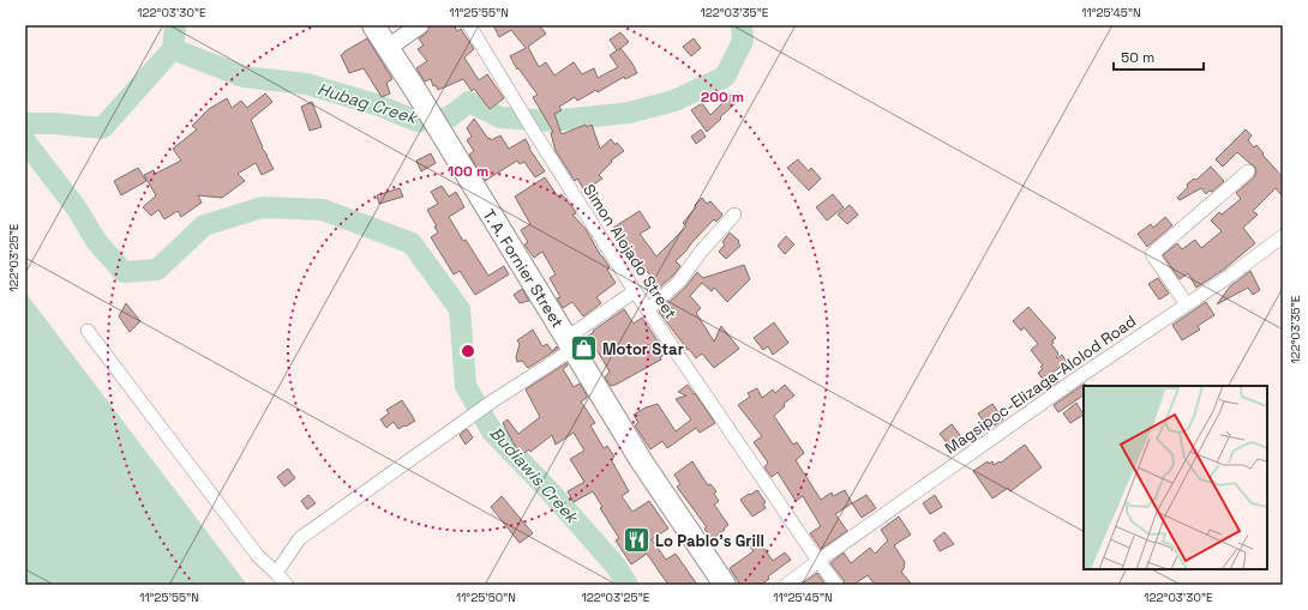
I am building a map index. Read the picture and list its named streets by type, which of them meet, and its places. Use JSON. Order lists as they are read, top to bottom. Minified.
{"streets":{"main road":["T. A. Fornier Street"],"street":["Simon Alojado Street","Magsipoc-Elizaga-Alolod Road"]},"crossings":[["Simon Alojado Street","Magsipoc-Elizaga-Alolod Road"]],"water":["Hubag Creek","Budiawis Creek"],"places":{"shop":["Motor Star"],"restaurant":["Lo Pablo's Grill"]},"scale_bar":"50 m","coordinates":["122°03'30\"E","11°25'55\"N","122°03'35\"E","11°25'45\"N","122°03'25\"E","11°25'50\"N"],"rings":["200 m","100 m"]}
